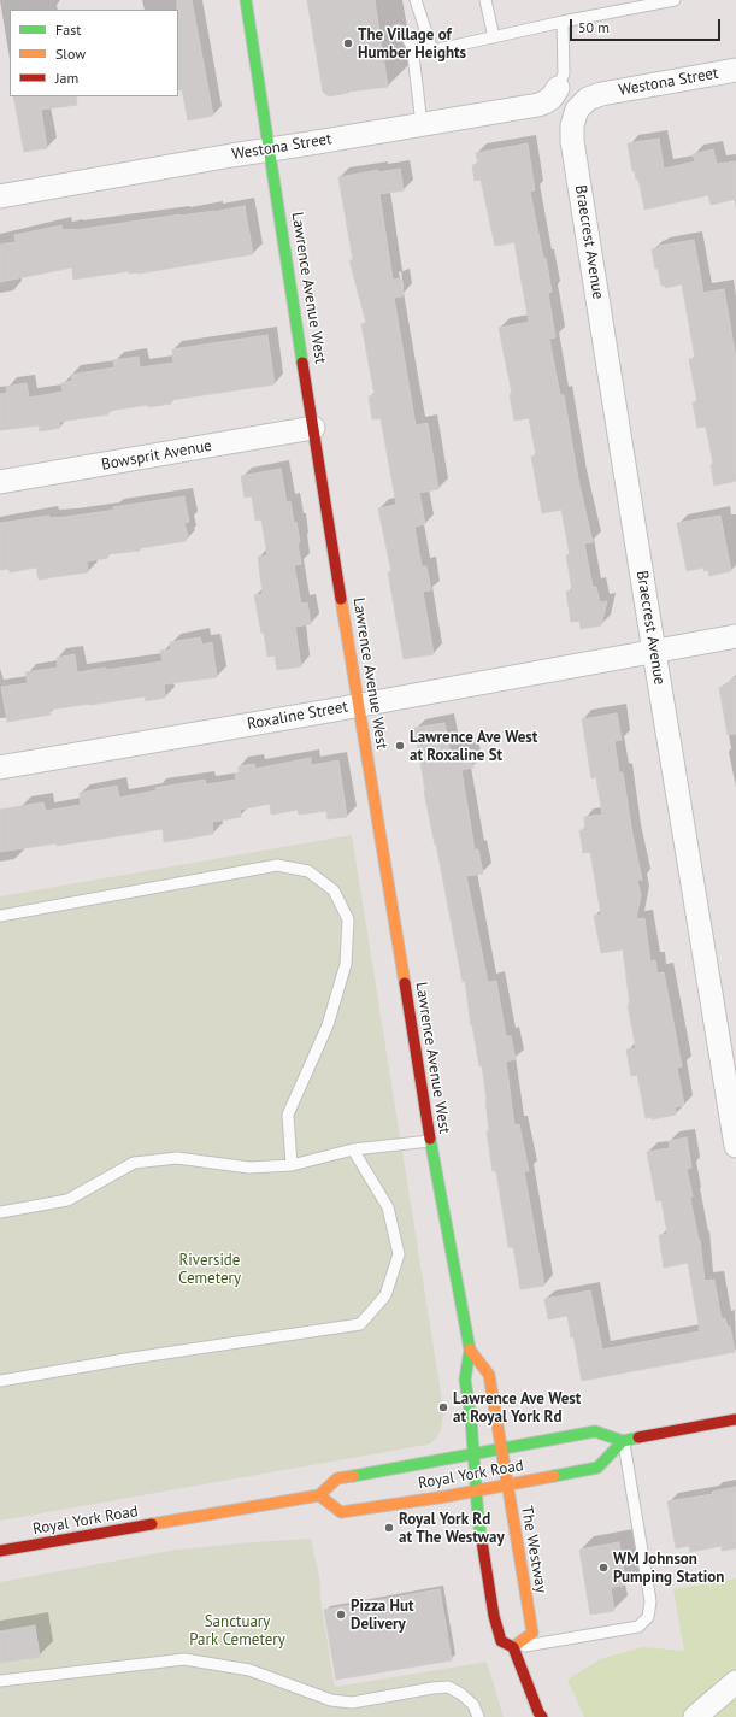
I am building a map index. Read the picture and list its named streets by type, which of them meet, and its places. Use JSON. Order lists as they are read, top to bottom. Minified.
{"streets":{"main road":["Lawrence Avenue West","Royal York Road","The Westway"],"street":["Westona Street","Braecrest Avenue","Bowsprit Avenue","Roxaline Street"]},"crossings":[["Westona Street","Braecrest Avenue"],["Westona Street","Lawrence Avenue West"],["Braecrest Avenue","Roxaline Street"],["Lawrence Avenue West","Bowsprit Avenue"],["Lawrence Avenue West","Roxaline Street"],["Lawrence Avenue West","Royal York Road"],["Lawrence Avenue West","The Westway"],["Royal York Road","The Westway"]],"parks":["Riverside Cemetery","Sanctuary Park Cemetery"],"places":["The Village of Humber Heights","Lawrence Ave West at Roxaline St","Lawrence Ave West at Royal York Rd","Royal York Rd at The Westway","WM Johnson Pumping Station","Pizza Hut Delivery"],"legend":["Fast","Slow","Jam"],"scale_bar":"50 m"}
